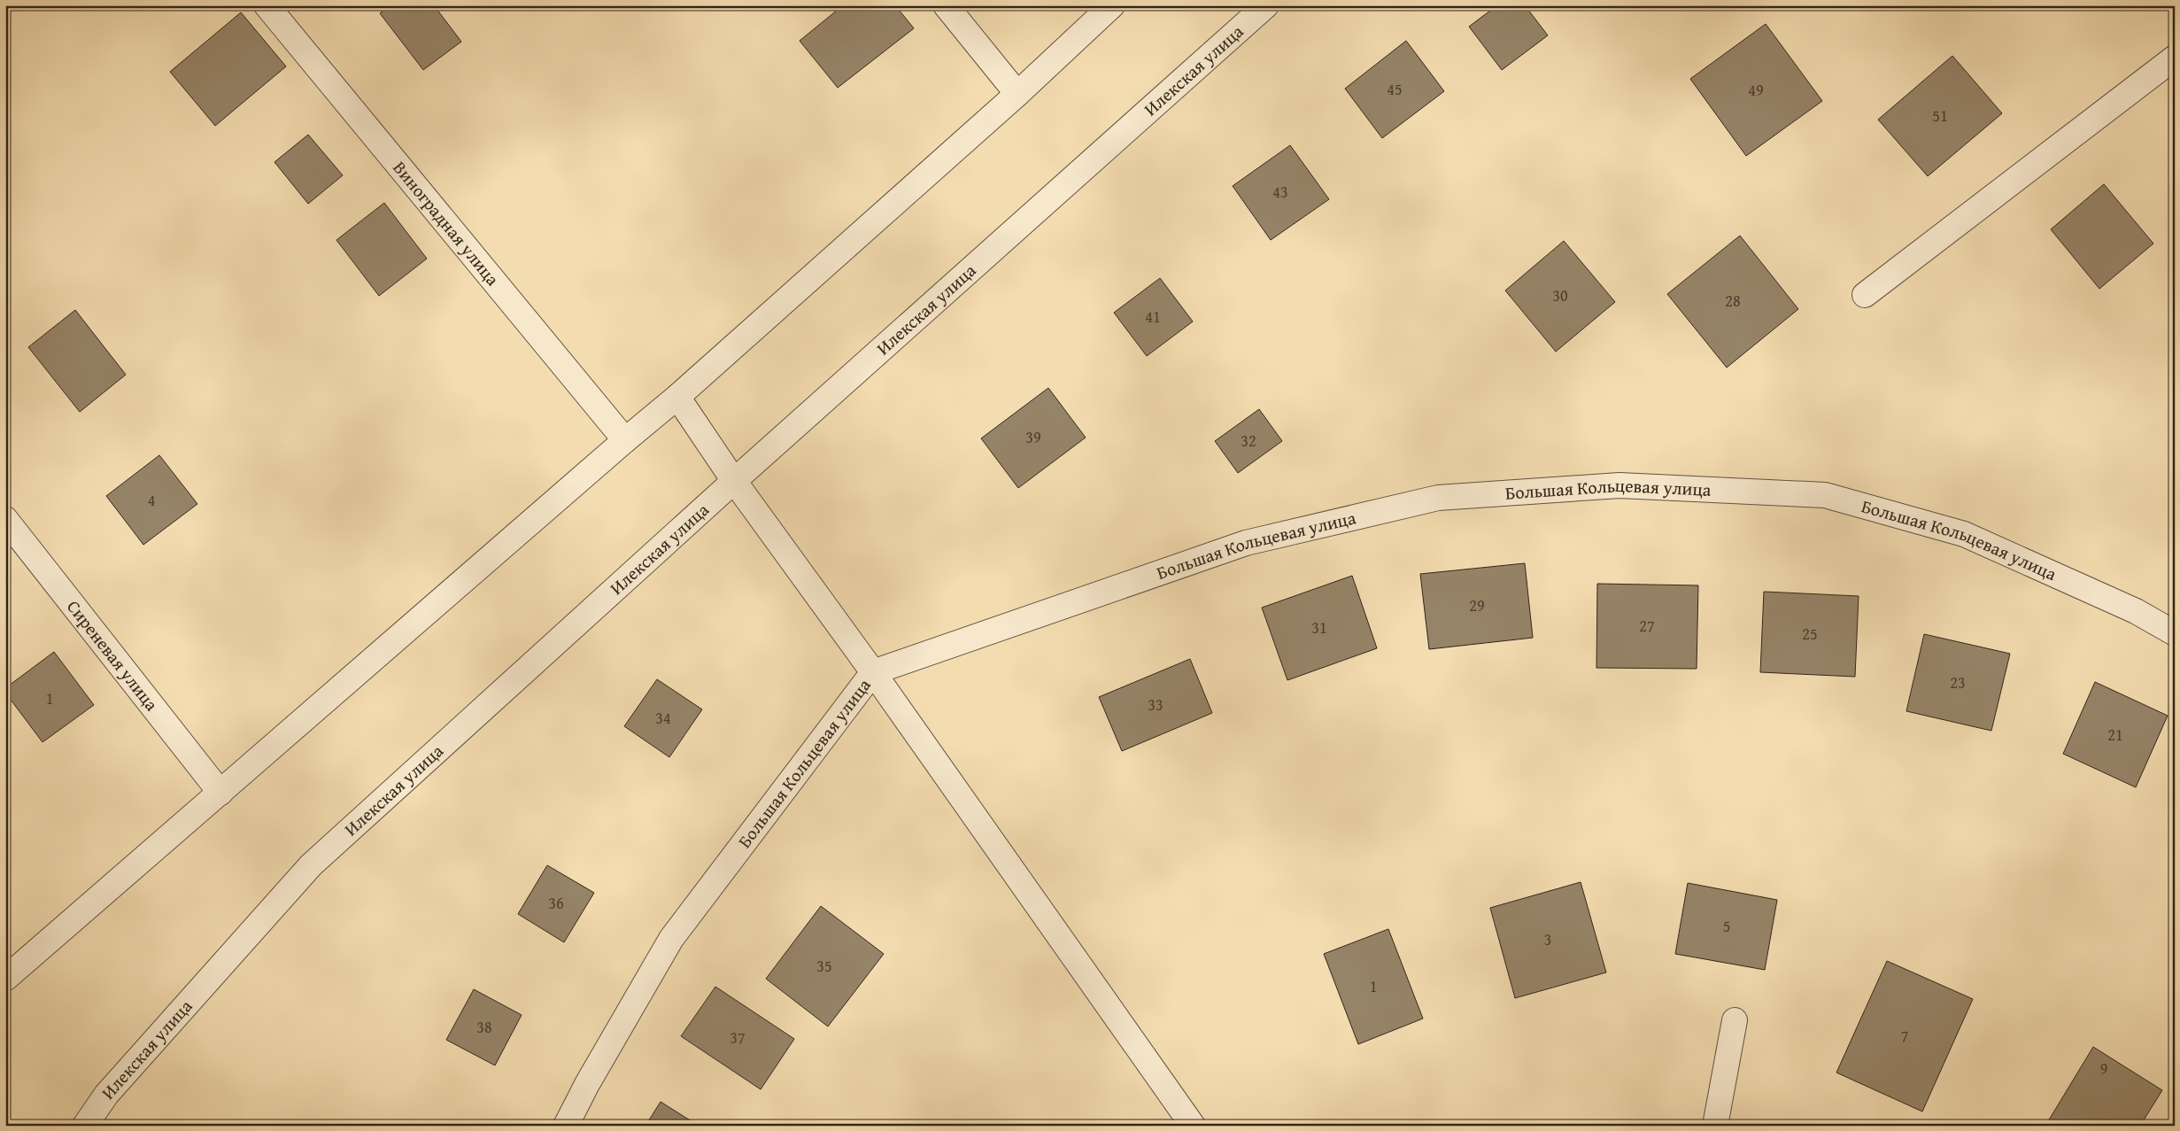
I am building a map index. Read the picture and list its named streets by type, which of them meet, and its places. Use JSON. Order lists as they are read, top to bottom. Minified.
{"streets":{"street":["Илекская улица","Виноградная улица","Большая Кольцевая улица","Сиреневая улица"]},"house_numbers":["45","49","51","43","30","28","41","39","32","4","29","27","31","25","23","1","33","34","21","36","5","3","35","1","38","7","37","9"]}
